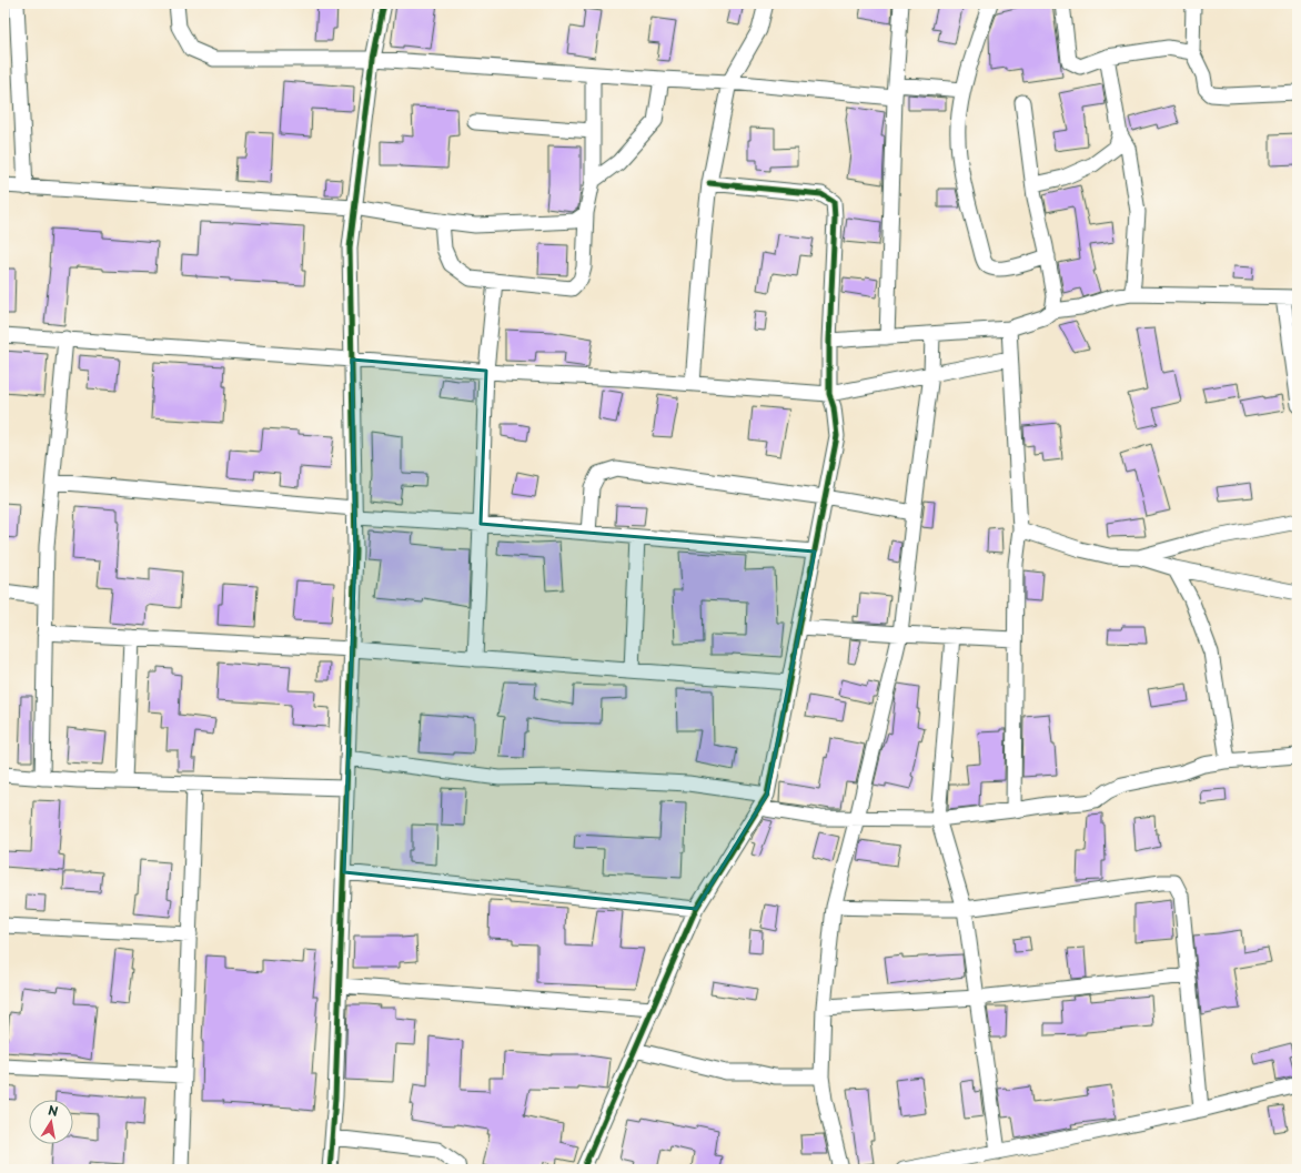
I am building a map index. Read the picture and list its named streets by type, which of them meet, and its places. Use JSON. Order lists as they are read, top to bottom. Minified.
{"north":"top"}
